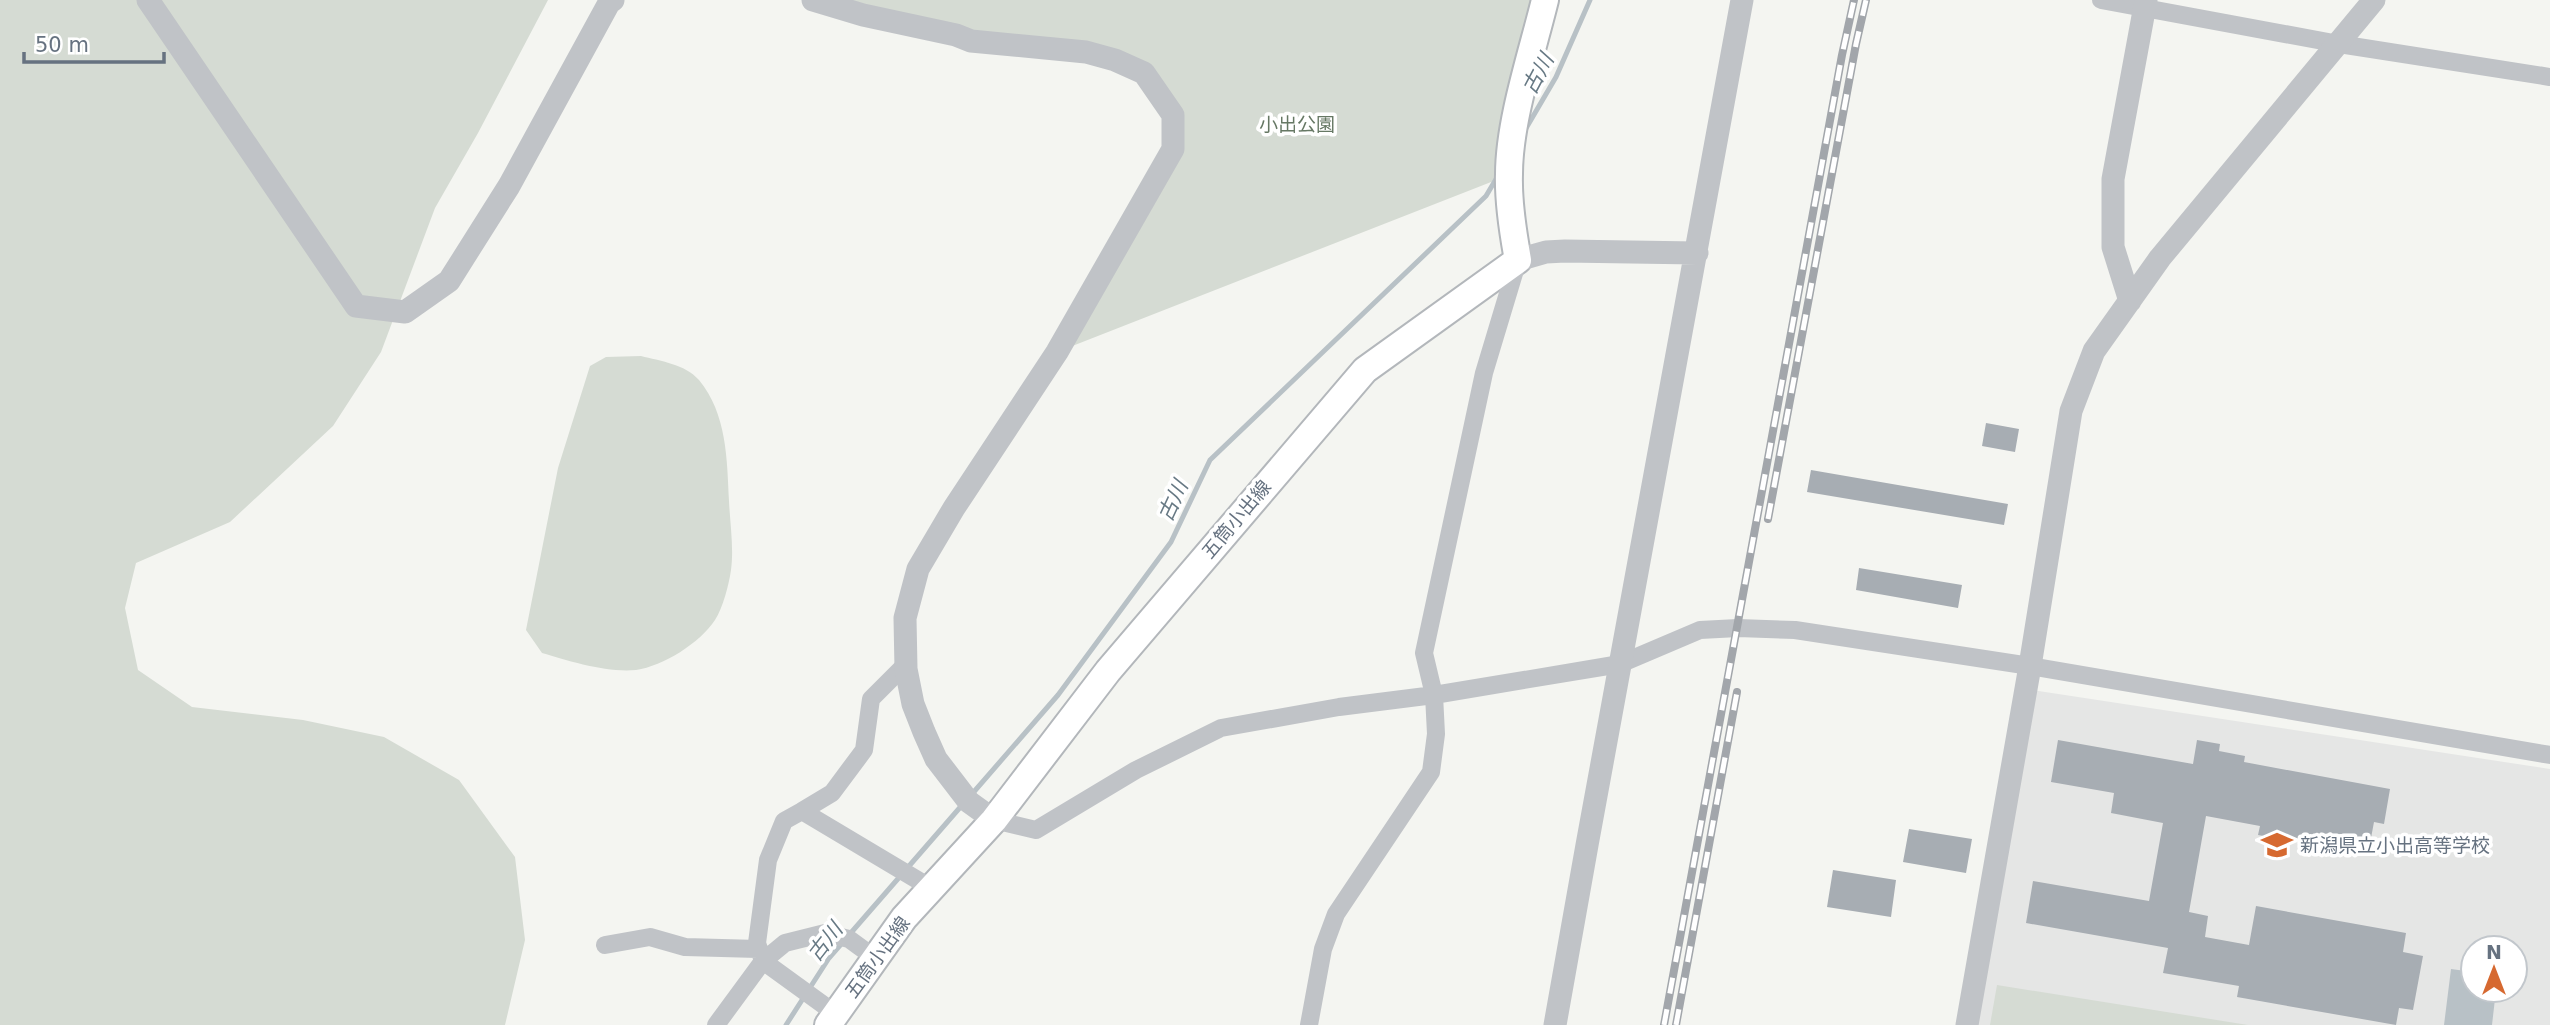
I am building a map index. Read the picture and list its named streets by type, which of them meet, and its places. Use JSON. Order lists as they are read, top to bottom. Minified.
{"streets":{"main road":["五筒小出線"]},"water":["古川"],"parks":["小出公園"],"places":{"school or university":["新潟県立小出高等学校"]},"scale_bar":"50 m","north":"top"}
